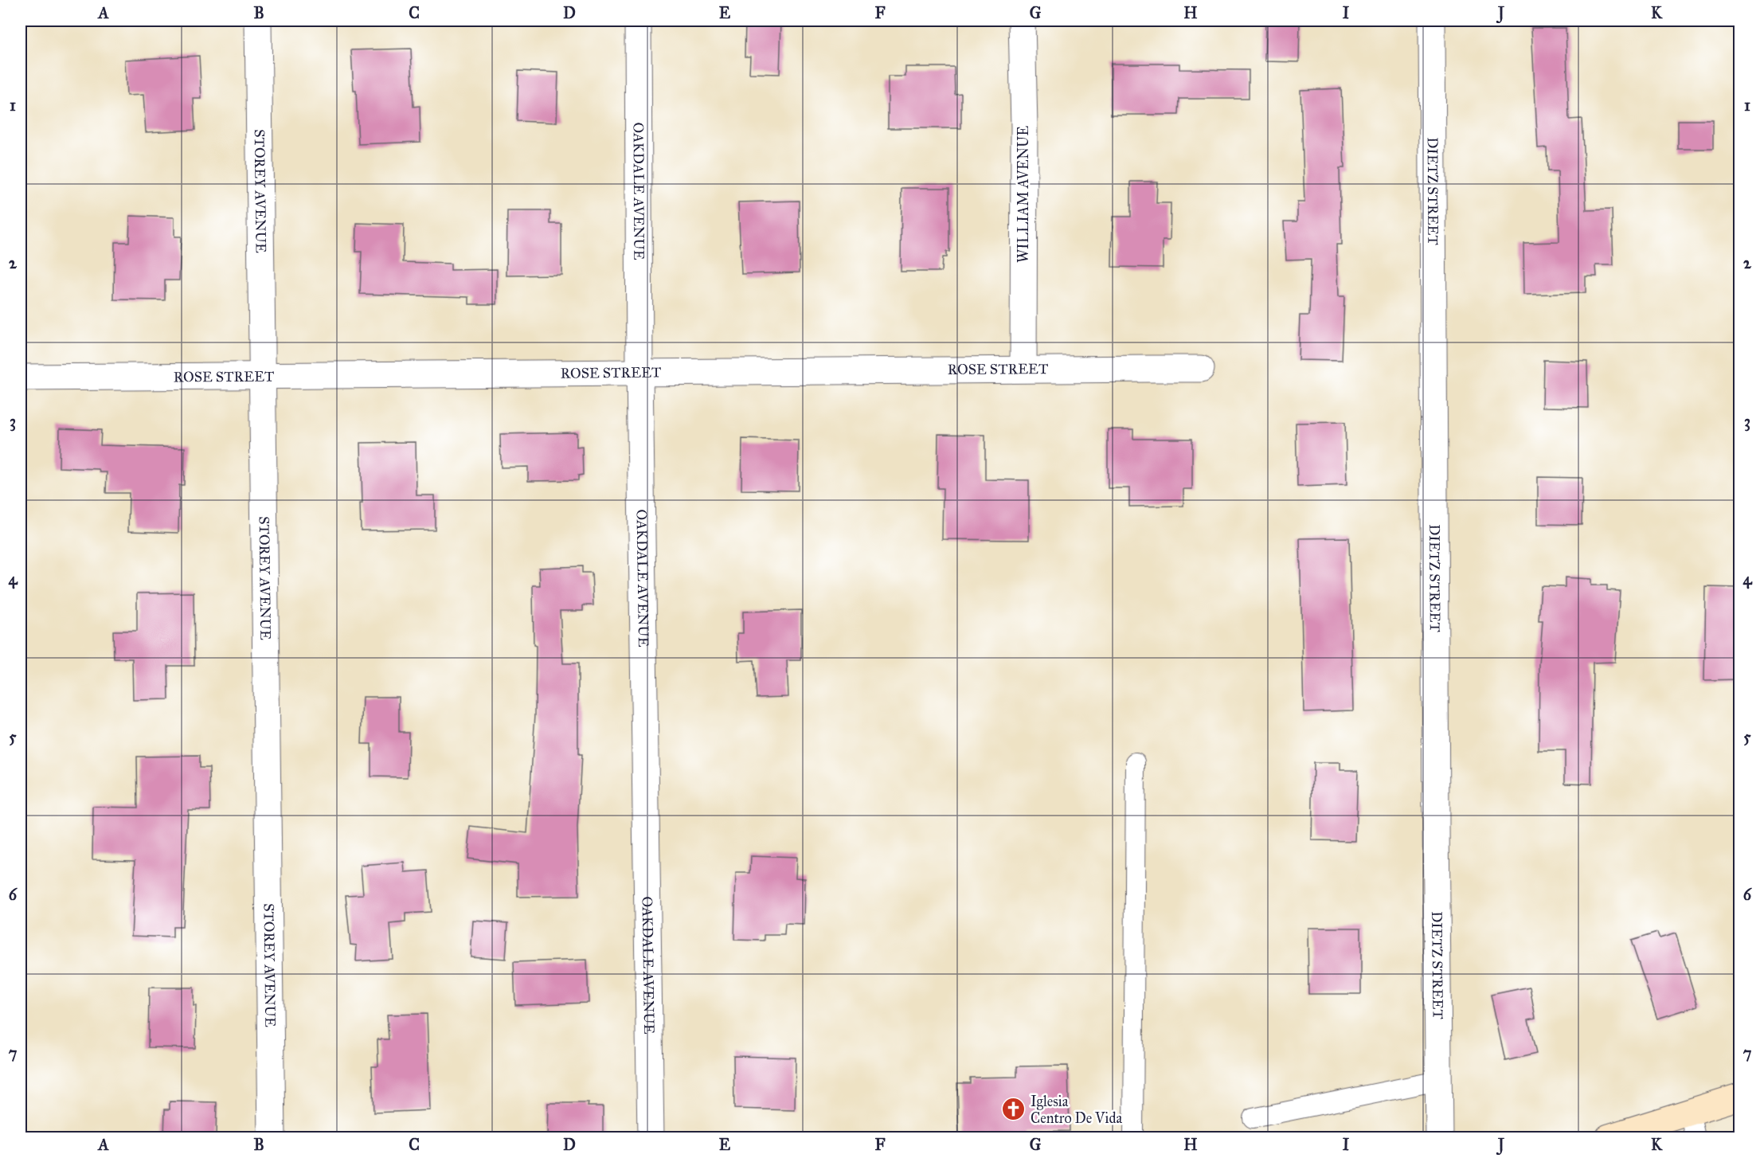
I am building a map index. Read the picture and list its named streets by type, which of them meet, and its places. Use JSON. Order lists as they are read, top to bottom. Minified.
{"streets":{"street":["STOREY AVENUE","OAKDALE AVENUE","DIETZ STREET","WILLIAM AVENUE","ROSE STREET"]},"crossings":[["STOREY AVENUE","ROSE STREET"],["OAKDALE AVENUE","ROSE STREET"],["WILLIAM AVENUE","ROSE STREET"]],"places":{"church":["Iglesia Centro De Vida"]},"grid":{"columns":["A","B","C","D","E","F","G","H","I","J","K"],"rows":["1","2","3","4","5","6","7"]}}
